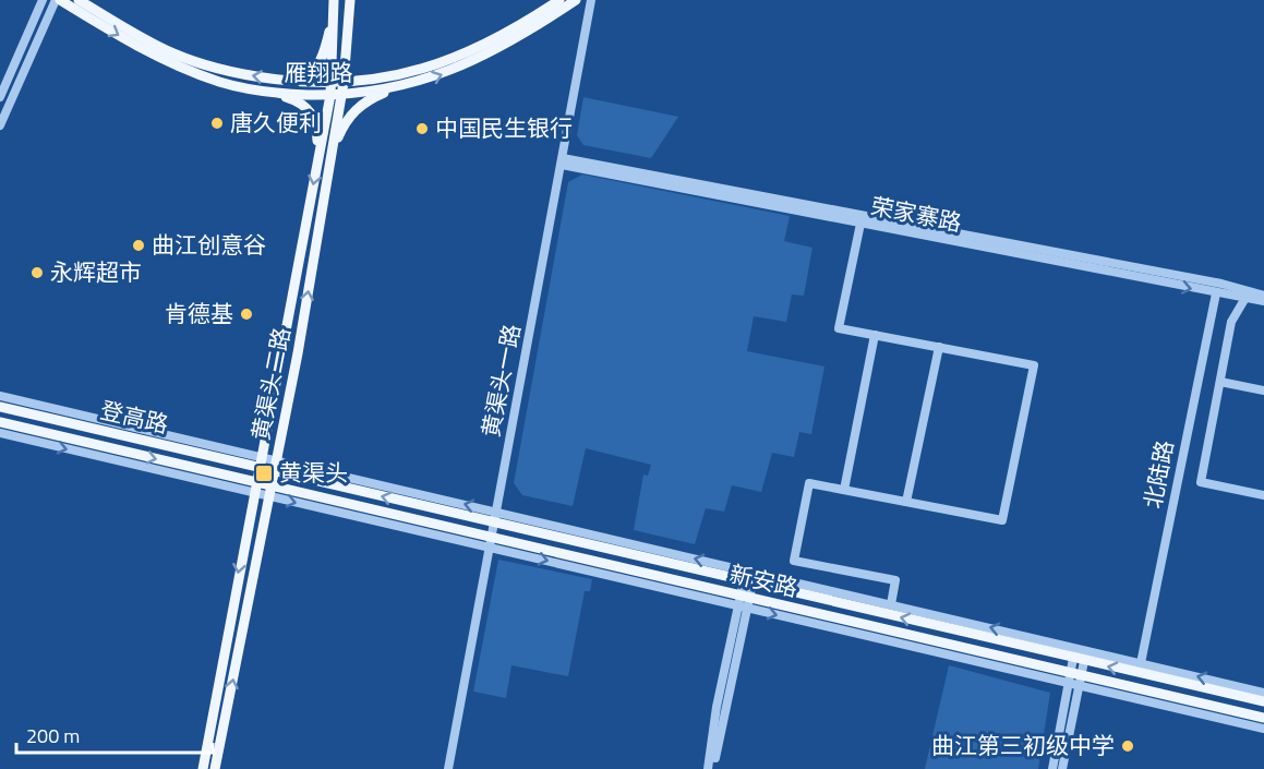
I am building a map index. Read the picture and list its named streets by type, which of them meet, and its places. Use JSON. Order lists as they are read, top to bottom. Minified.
{"streets":{"main road":["雁翔路","黄渠头二路","登高路","新安路"],"street":["荣家寨路","黄渠头一路","北陆路"]},"crossings":[["雁翔路","黄渠头二路"],["荣家寨路","黄渠头一路"],["荣家寨路","北陆路"],["黄渠头一路","新安路"],["黄渠头二路","登高路"],["黄渠头二路","新安路"],["登高路","新安路"]],"places":{"other":["唐久便利","中国民生银行","曲江创意谷","永辉超市","肯德基","曲江第三初级中学"],"transit":["黄渠头"]},"scale_bar":"200 m"}
